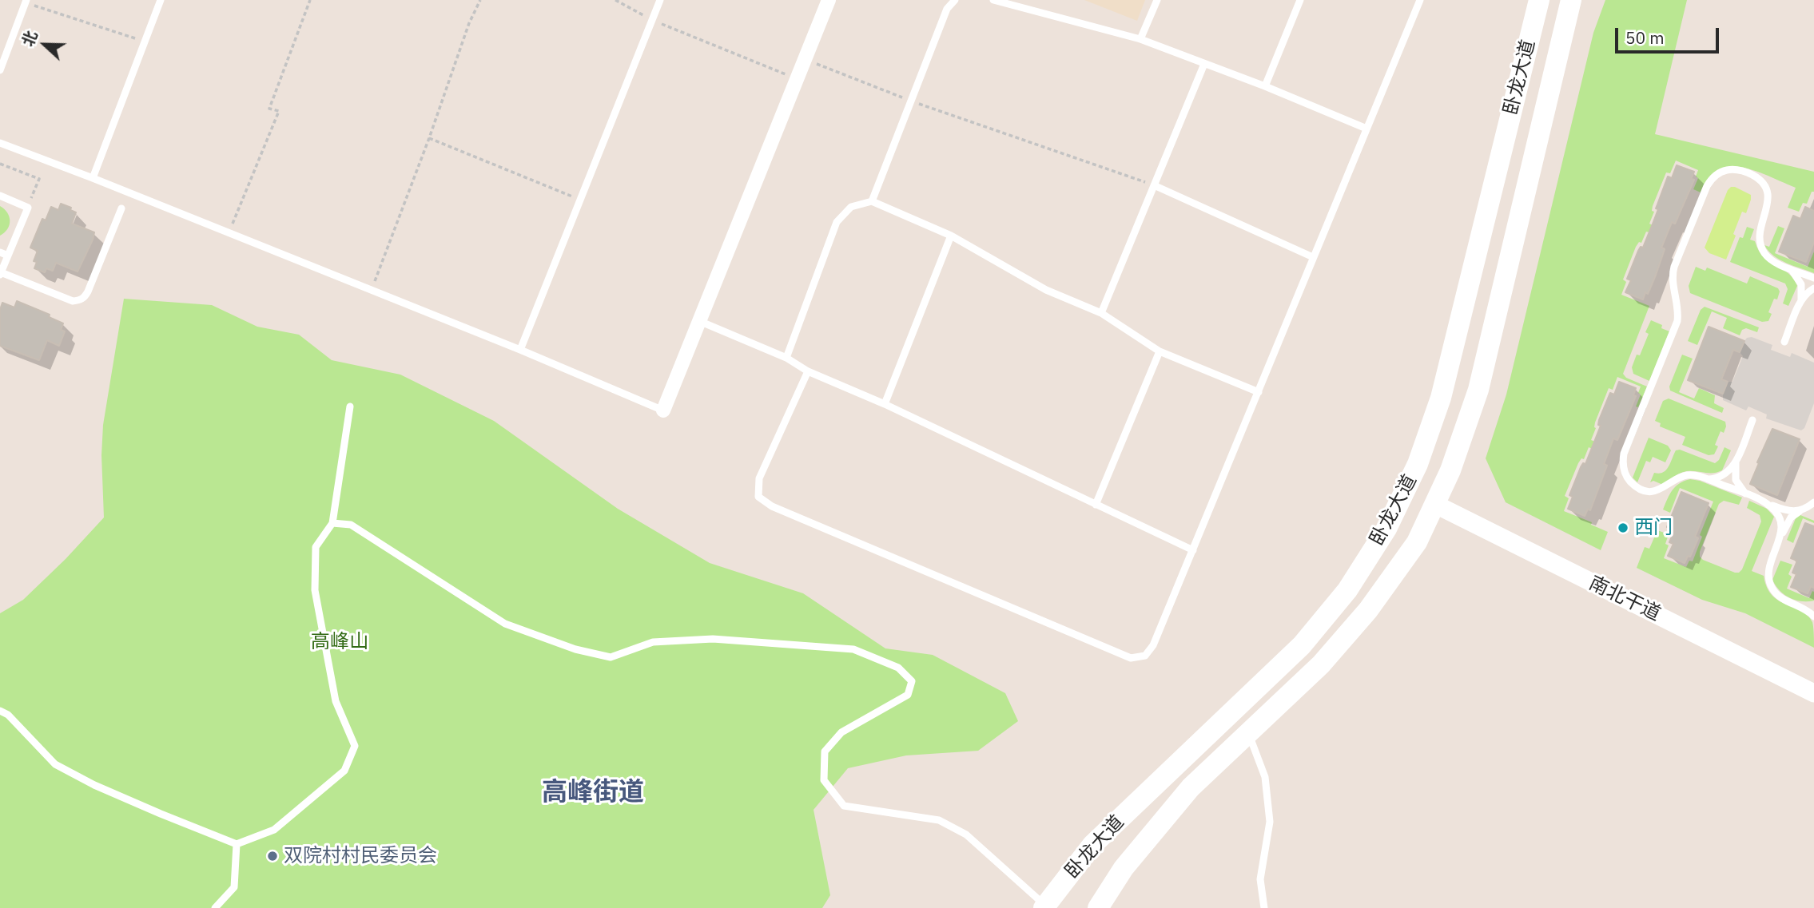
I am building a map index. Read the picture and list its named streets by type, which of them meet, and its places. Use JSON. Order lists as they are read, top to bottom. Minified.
{"streets":{"main road":["卧龙大道"],"street":["南北干道"]},"crossings":[["卧龙大道","南北干道"]],"districts":["高峰街道"],"parks":["高峰山"],"places":["西门","双院村村民委员会"],"scale_bar":"50 m","north":"left"}
